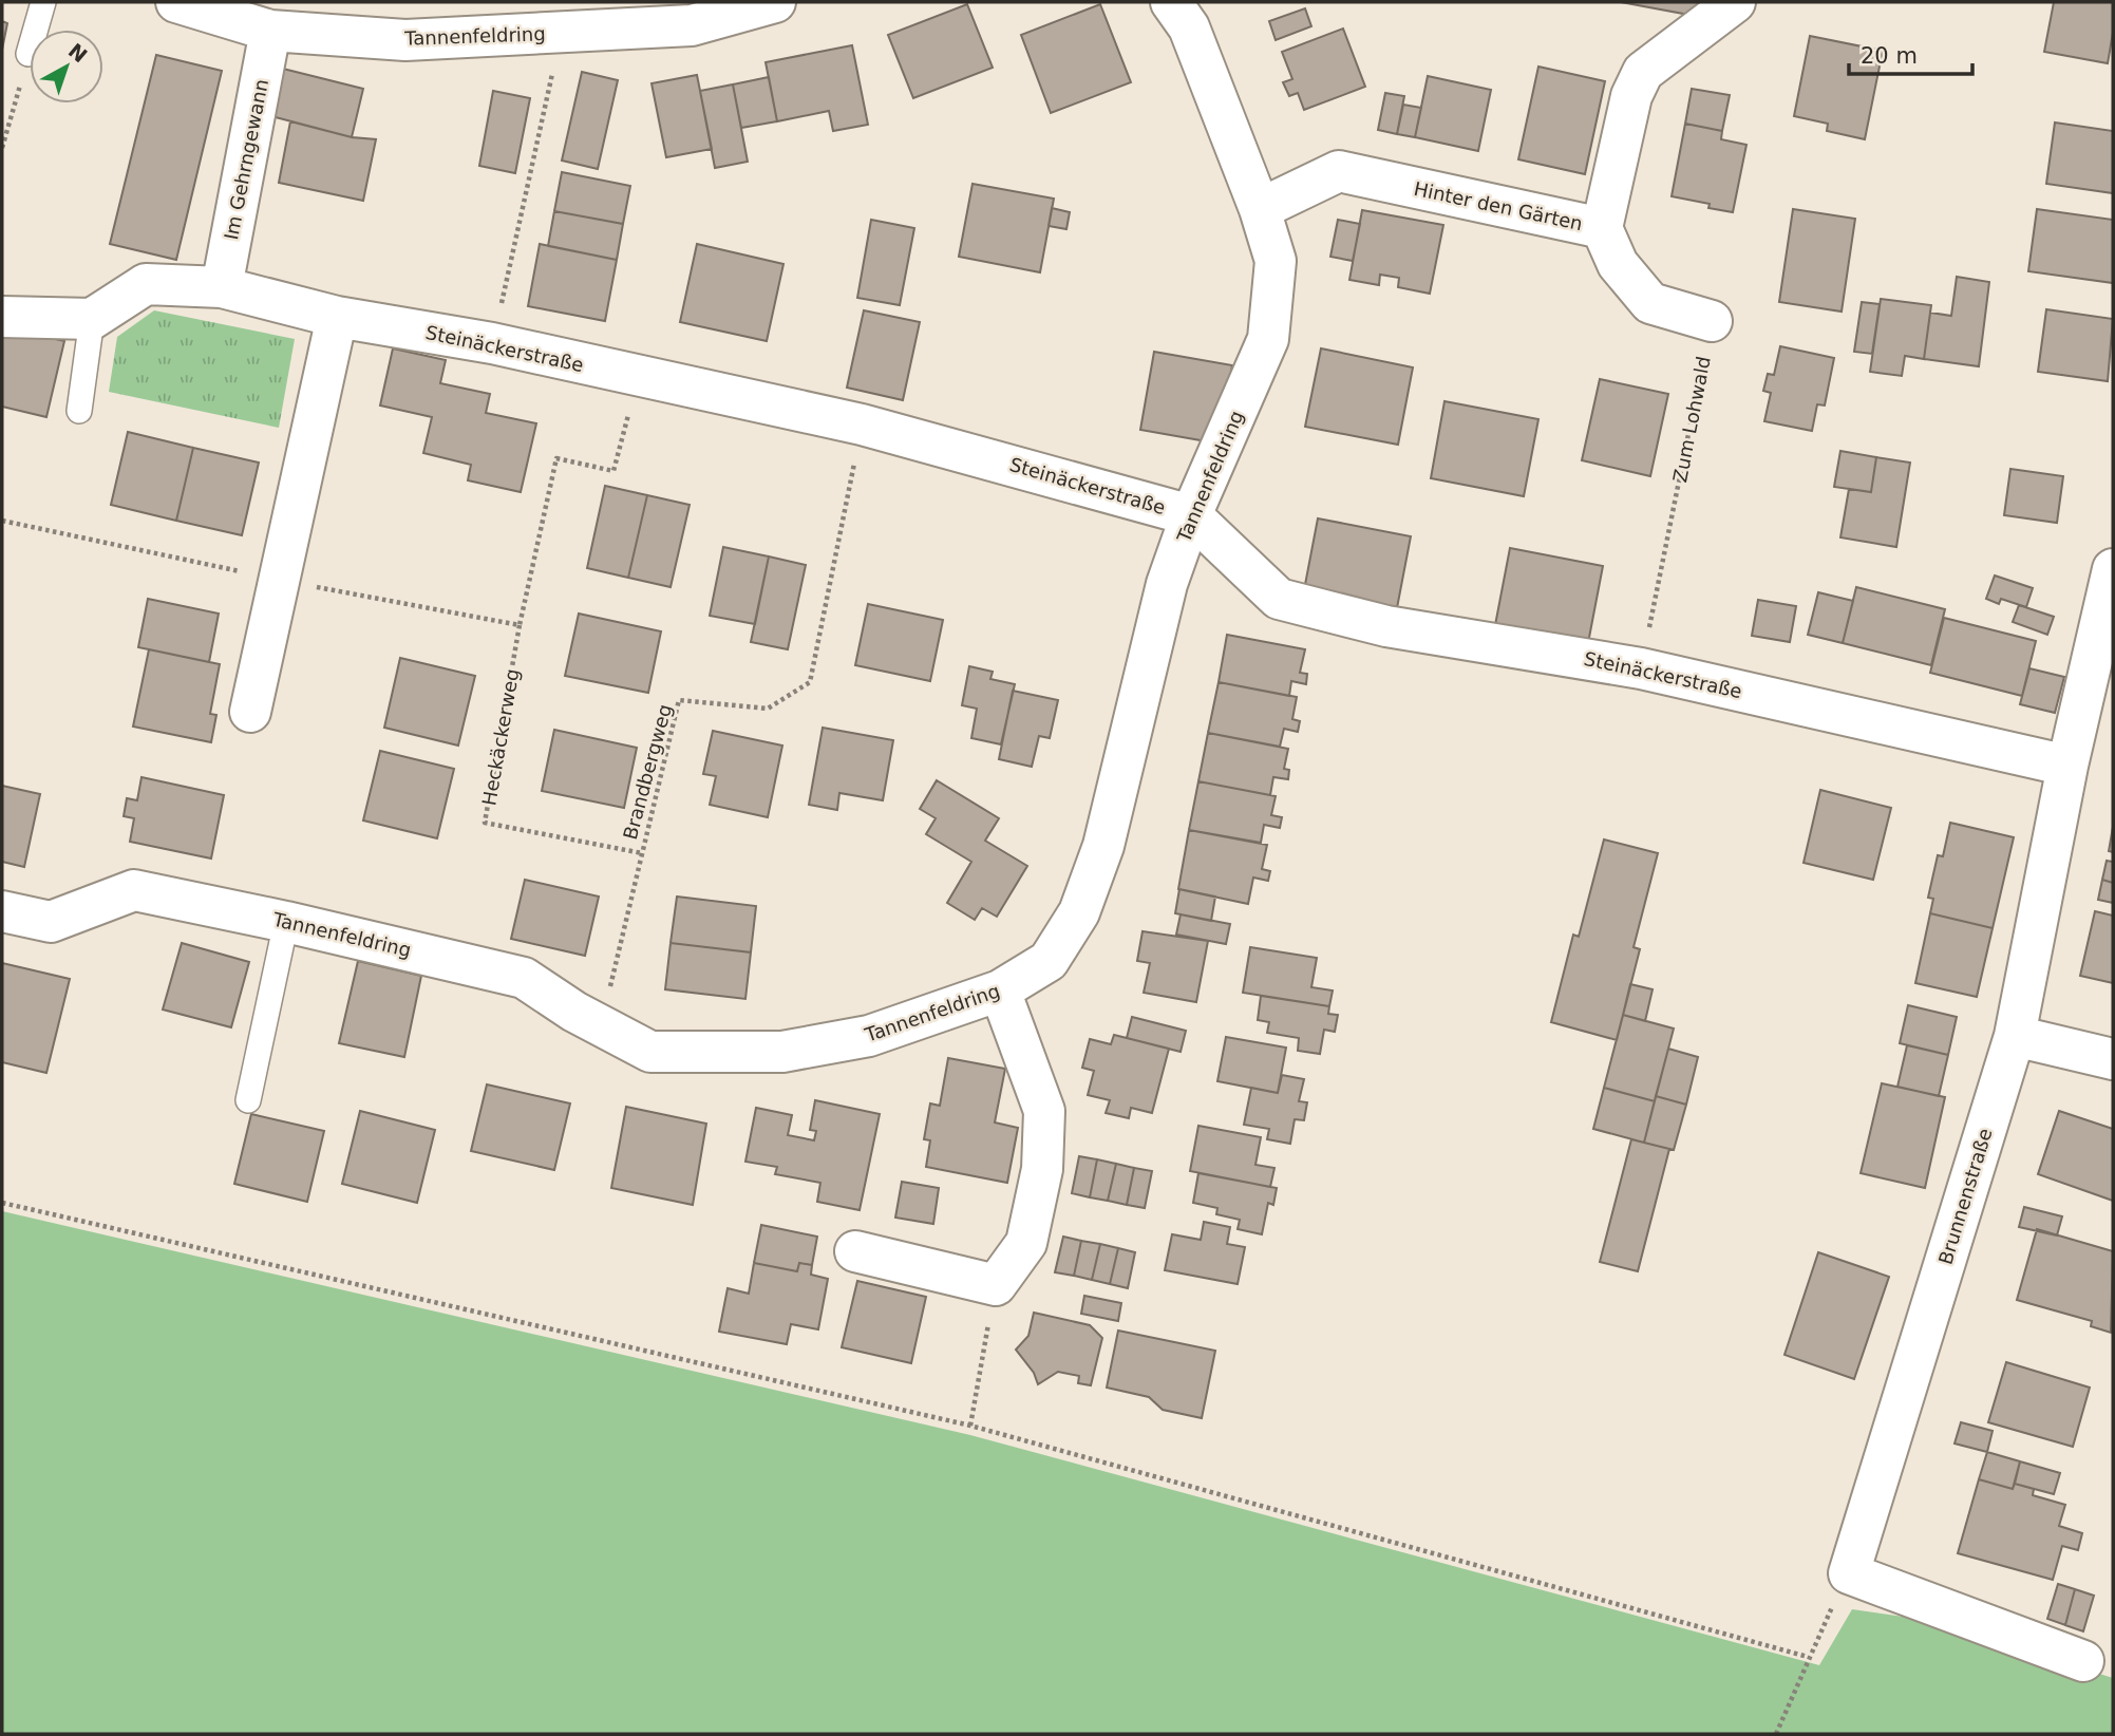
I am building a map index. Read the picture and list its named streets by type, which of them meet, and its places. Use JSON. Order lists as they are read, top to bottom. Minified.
{"streets":{"street":["Tannenfeldring","Im Gehrngewann","Hinter den Gärten","Steinäckerstraße","Brunnenstraße"],"path":["Zum Lohwald","Heckäckerweg","Brandbergweg"]},"crossings":[["Tannenfeldring","Im Gehrngewann"],["Tannenfeldring","Hinter den Gärten"],["Tannenfeldring","Steinäckerstraße"],["Tannenfeldring","Brandbergweg"],["Im Gehrngewann","Steinäckerstraße"],["Steinäckerstraße","Zum Lohwald"],["Steinäckerstraße","Heckäckerweg"],["Steinäckerstraße","Brandbergweg"],["Steinäckerstraße","Brunnenstraße"],["Heckäckerweg","Brandbergweg"]],"scale_bar":"20 m","north":"top right"}
